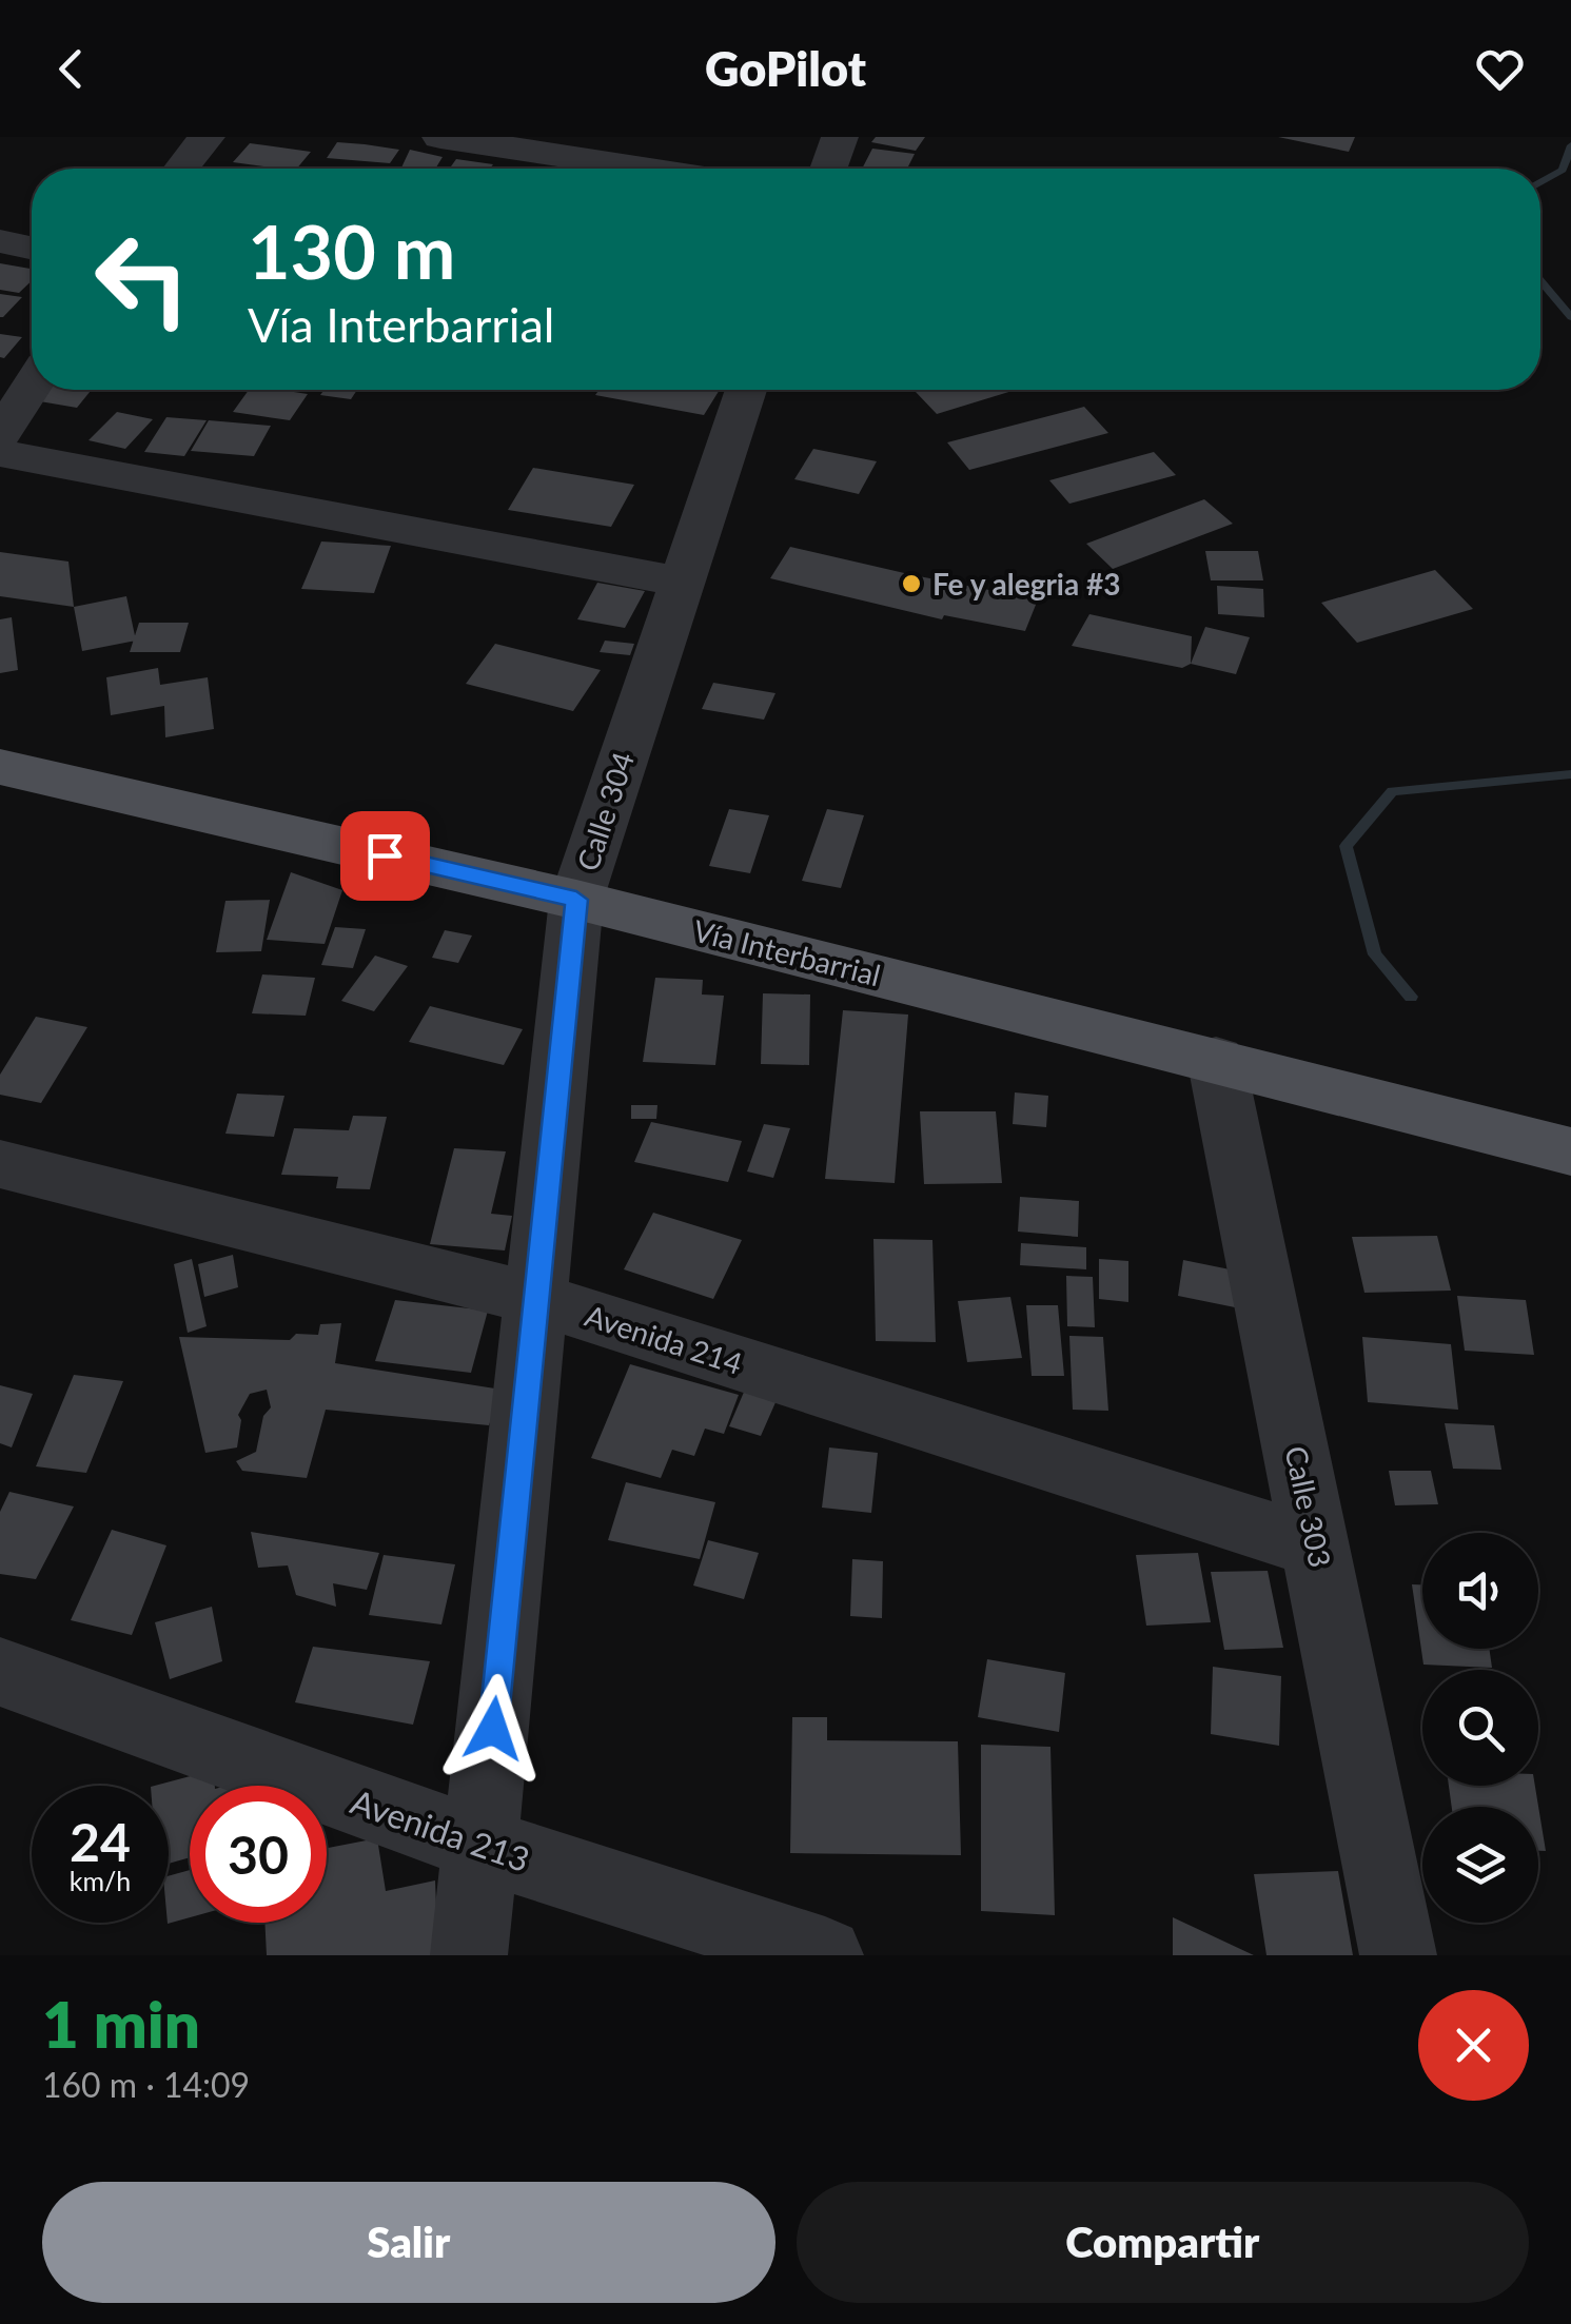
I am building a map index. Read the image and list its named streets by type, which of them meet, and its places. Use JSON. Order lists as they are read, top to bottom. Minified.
{"streets":{"main road":["Vía Interbarrial"],"street":["Calle 304","Avenida 214","Calle 303","Avenida 213"]},"crossings":[["Calle 304","Vía Interbarrial"],["Calle 304","Avenida 214"],["Calle 304","Avenida 213"],["Vía Interbarrial","Calle 303"],["Avenida 214","Calle 303"]],"places":["Fe y alegria #3"],"page":{"header":"GoPilot","turn":["130 m","Vía Interbarrial"],"speed":"24 km/h","limit":"30","heading":["1 min","160 m · 14:09"],"buttons":["Salir","Compartir"]}}
